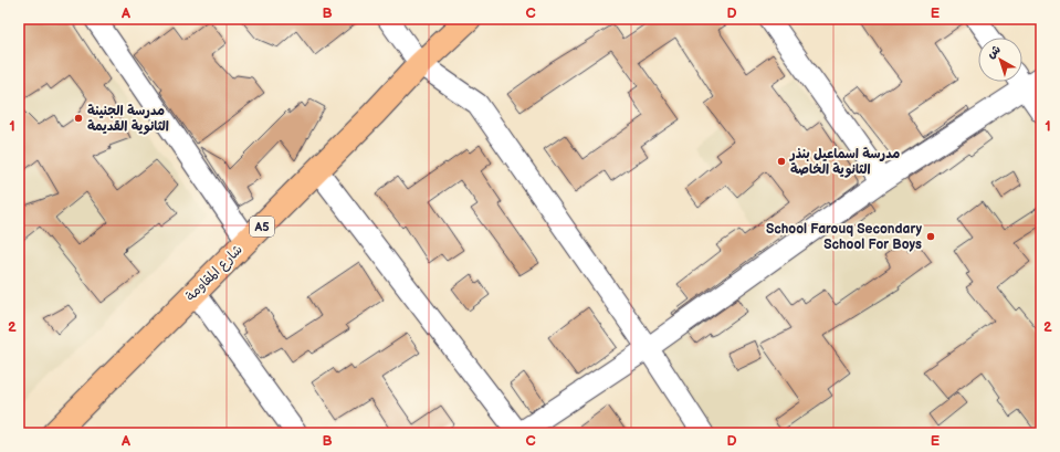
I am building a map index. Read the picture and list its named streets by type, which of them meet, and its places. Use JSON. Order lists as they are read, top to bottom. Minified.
{"streets":{"highway":["A5","شارع المقاومة"]},"places":["مدرسة الجنينة الثانوية القديمة","مدرسة اسماعيل بنذر الثانوية الخاصة","School Farouq Secondary School For Boys"],"north":"top left","grid":{"columns":["A","B","C","D","E"],"rows":["1","2"]}}
